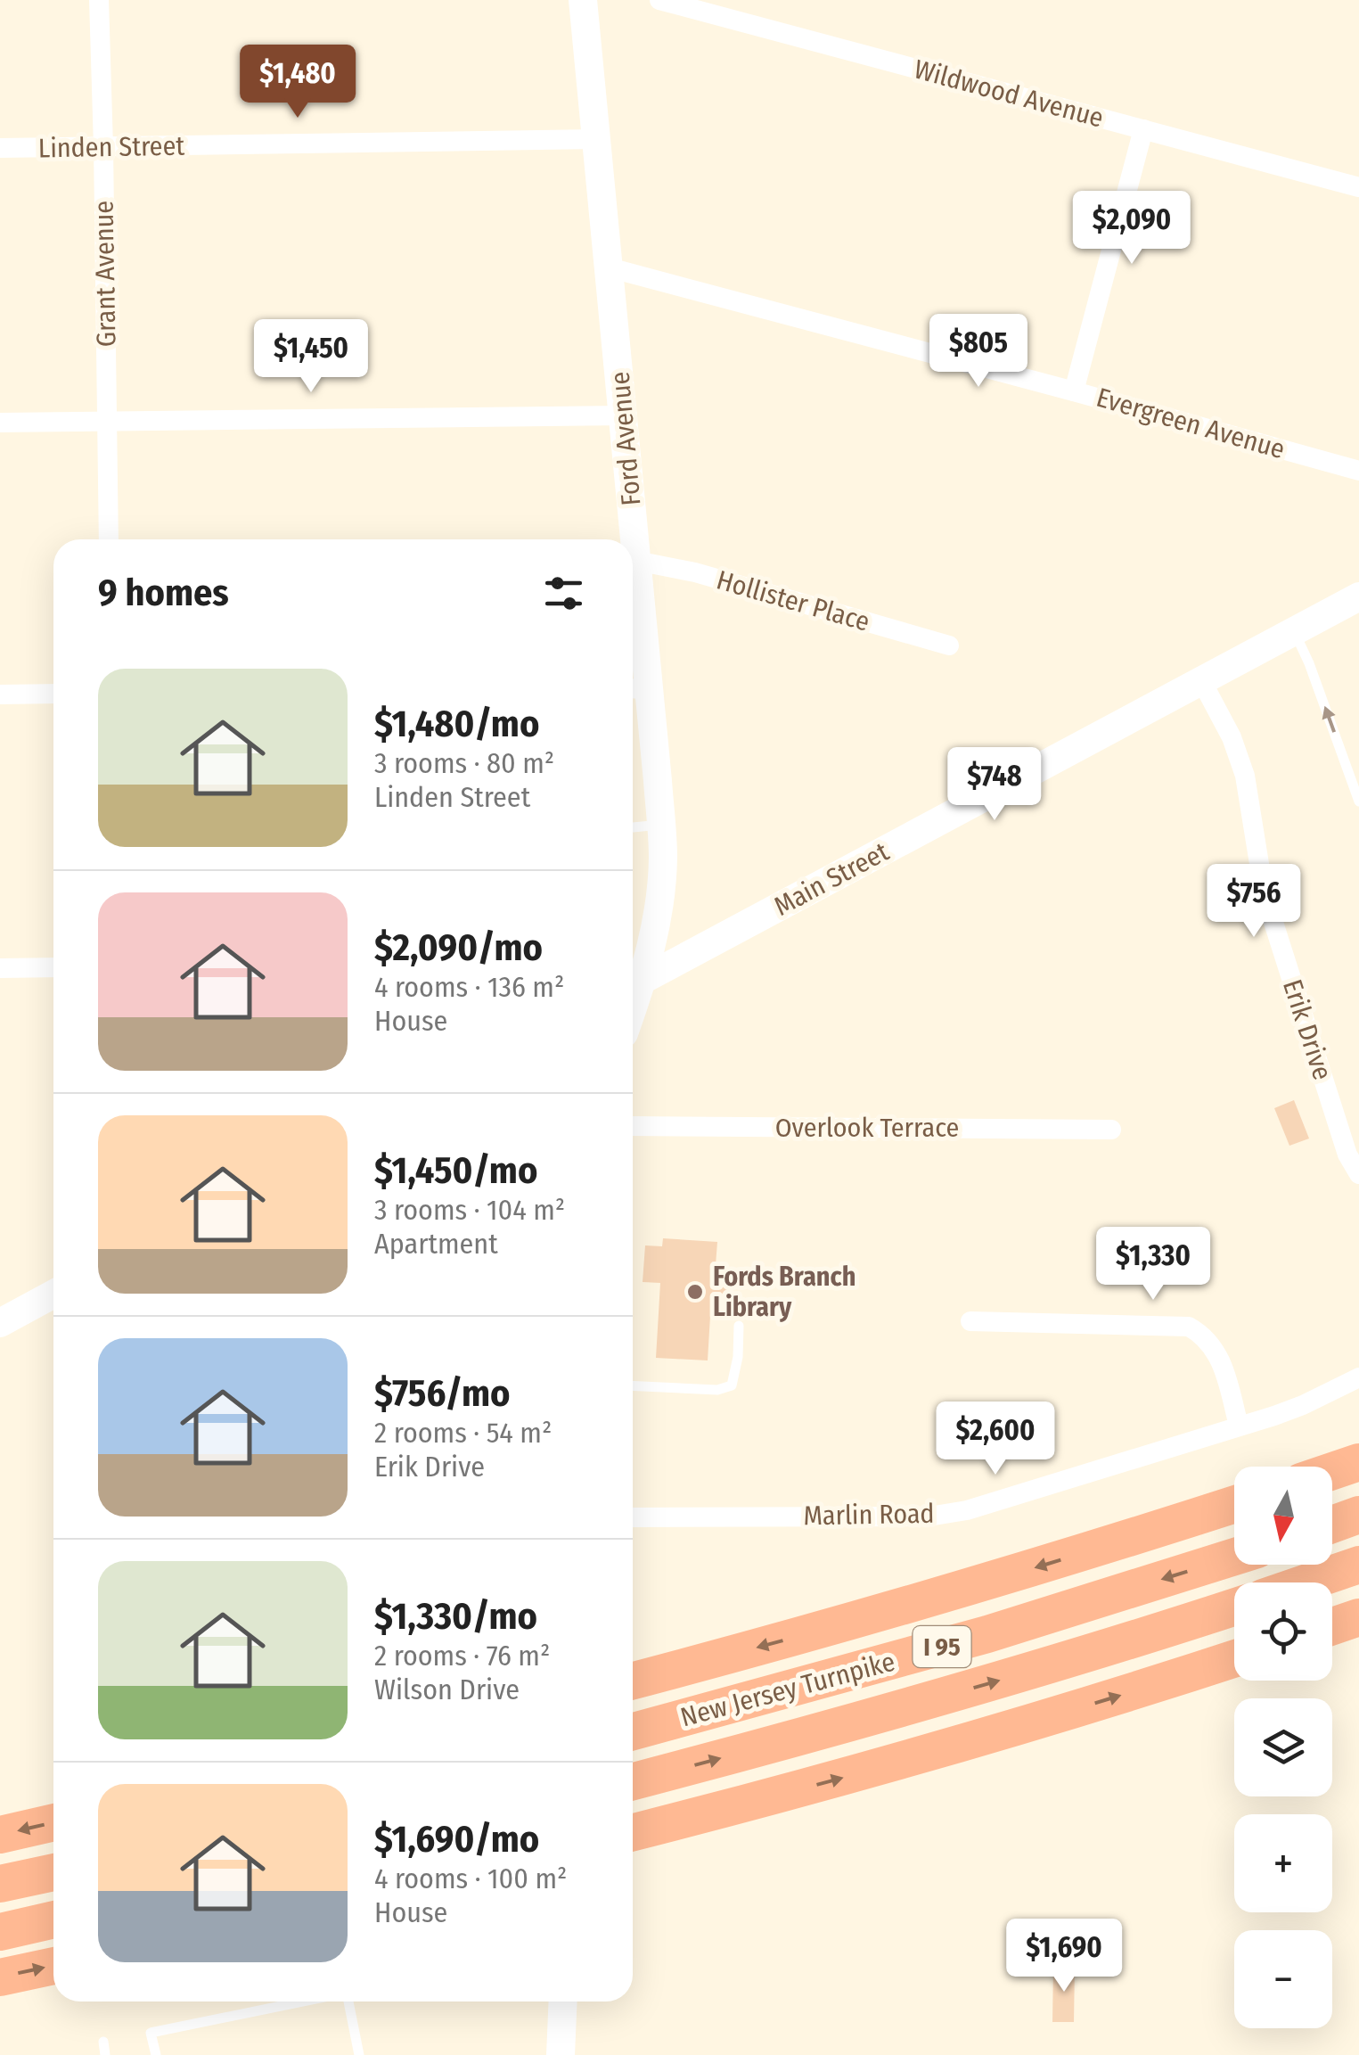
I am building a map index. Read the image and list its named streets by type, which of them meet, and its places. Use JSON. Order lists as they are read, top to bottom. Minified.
{"streets":{"highway":["I 95","New Jersey Turnpike"],"street":["Wildwood Avenue","Linden Street","Grant Avenue","Evergreen Avenue","Ford Avenue","Hollister Place","Main Street","Erik Drive","Overlook Terrace","Marlin Road"]},"crossings":[["Linden Street","Grant Avenue"],["Linden Street","Ford Avenue"],["Evergreen Avenue","Ford Avenue"],["Ford Avenue","Hollister Place"],["Ford Avenue","Main Street"],["Main Street","Erik Drive"]],"places":["Fords Branch Library"],"north":"bottom","page":{"price":["$1,480","$2,090","$805","$1,450","$748","$756","$1,330","$2,600","$1,690"],"heading":"9 homes","list":[{"name":"$1,480/mo","note":"3 rooms · 80 m² · Linden Street"},{"name":"$2,090/mo","note":"4 rooms · 136 m² · House"},{"name":"$1,450/mo","note":"3 rooms · 104 m² · Apartment"},{"name":"$756/mo","note":"2 rooms · 54 m² · Erik Drive"},{"name":"$1,330/mo","note":"2 rooms · 76 m² · Wilson Drive"},{"name":"$1,690/mo","note":"4 rooms · 100 m² · House"}],"map_buttons":["+","−"]}}
